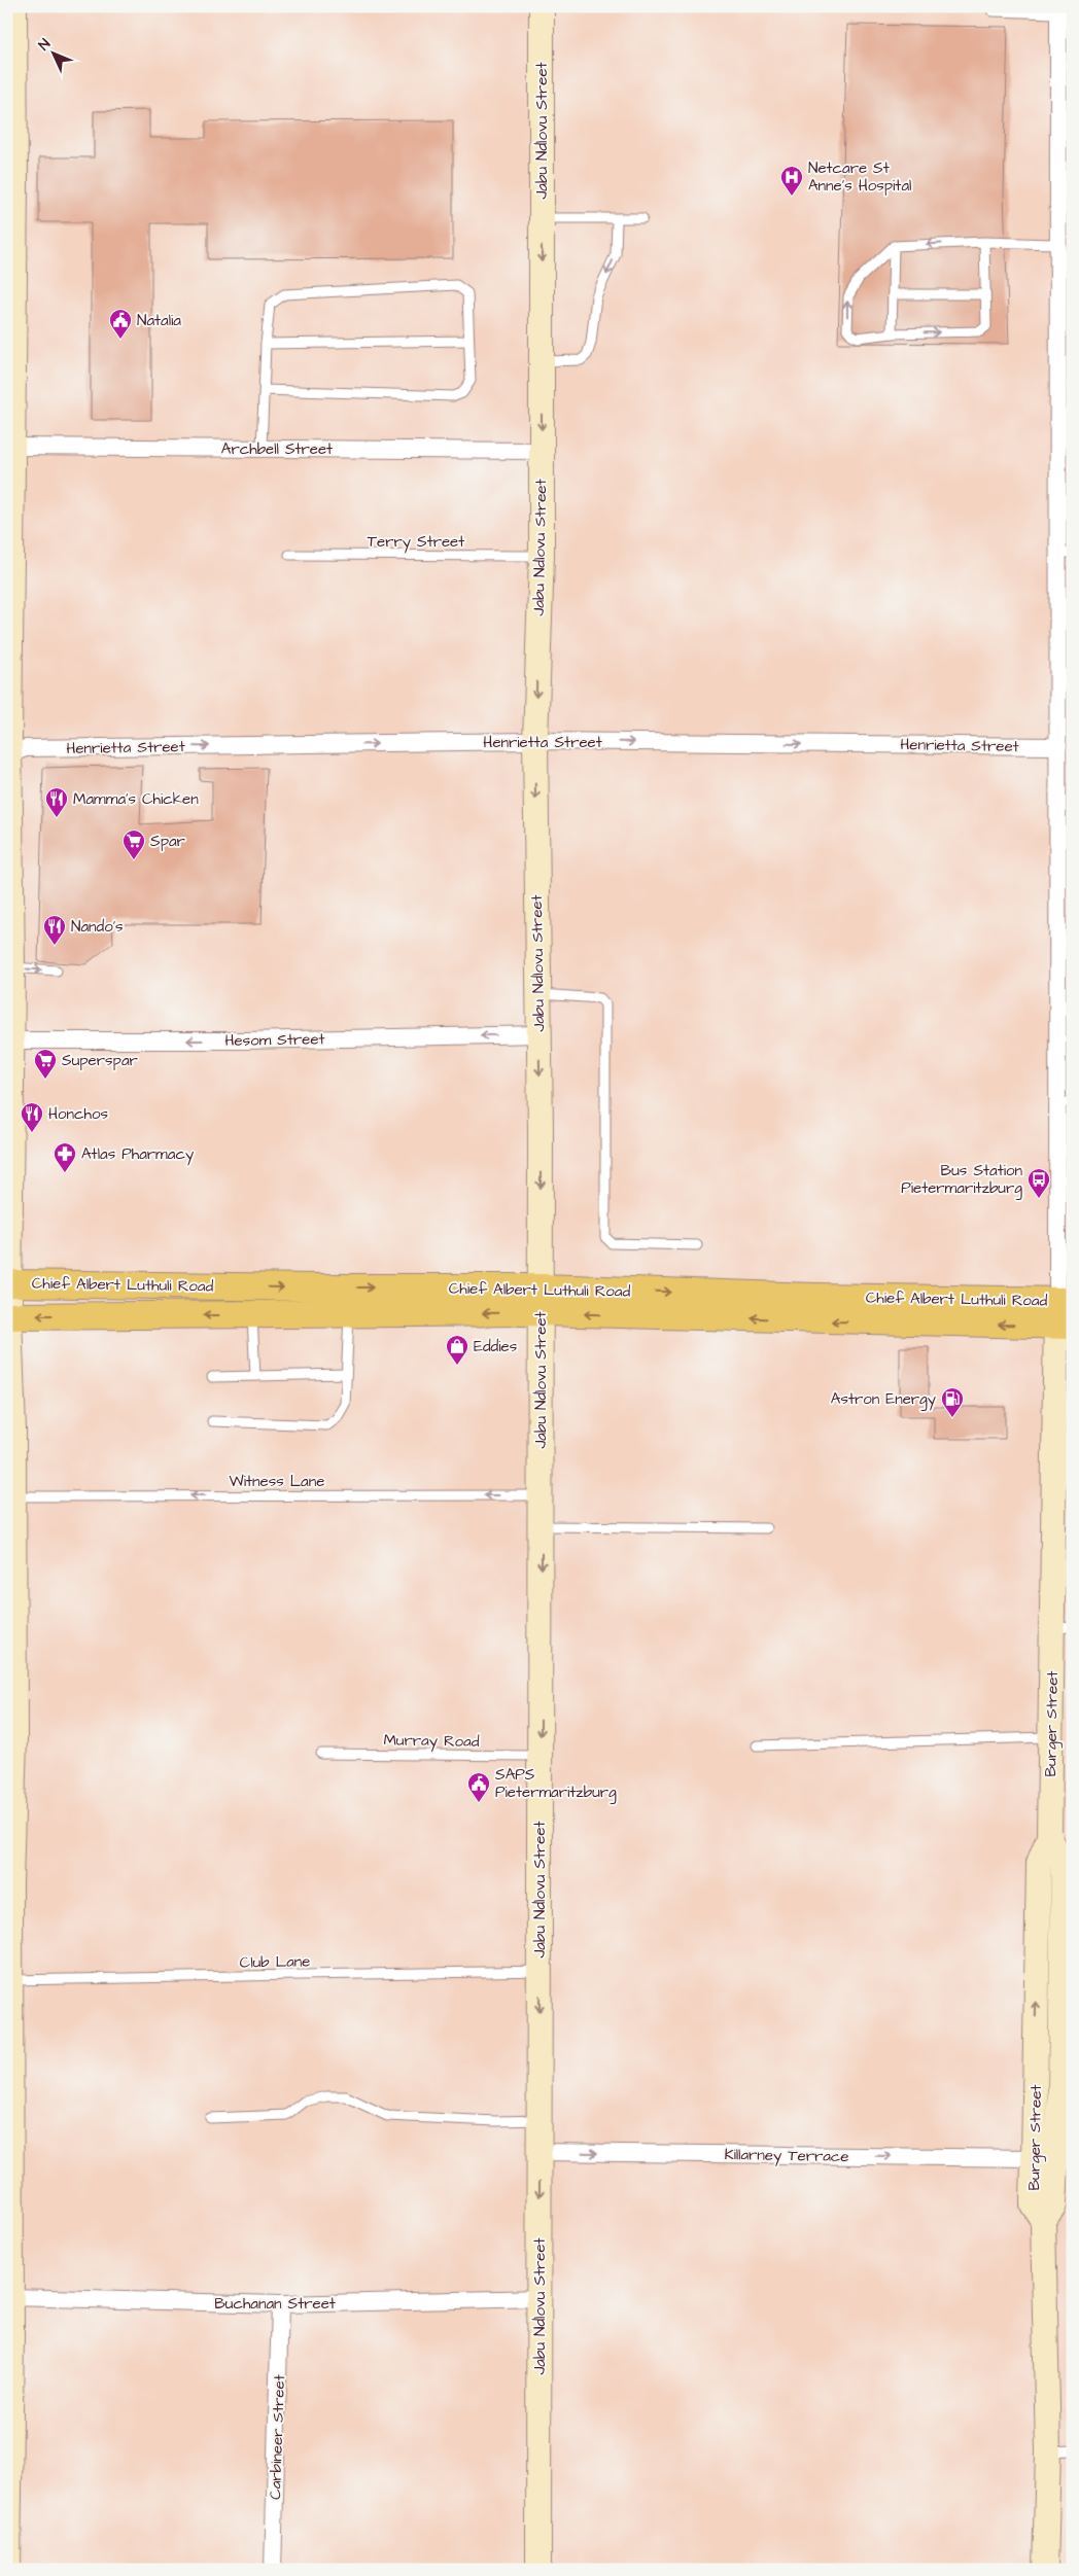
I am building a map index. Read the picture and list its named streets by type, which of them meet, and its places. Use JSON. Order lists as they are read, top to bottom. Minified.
{"streets":{"main road":["Chief Albert Luthuli Road"],"street":["Jabu Ndlovu Street","Archbell Street","Henrietta Street","Hesom Street","Burger Street","Killarney Terrace","Buchanan Street","Carbineer Street"],"lane":["Terry Street","Witness Lane","Murray Road","Club Lane"]},"crossings":[["Jabu Ndlovu Street","Archbell Street"],["Jabu Ndlovu Street","Terry Street"],["Jabu Ndlovu Street","Henrietta Street"],["Jabu Ndlovu Street","Hesom Street"],["Jabu Ndlovu Street","Chief Albert Luthuli Road"],["Jabu Ndlovu Street","Witness Lane"],["Jabu Ndlovu Street","Murray Road"],["Jabu Ndlovu Street","Club Lane"],["Jabu Ndlovu Street","Killarney Terrace"],["Jabu Ndlovu Street","Buchanan Street"],["Henrietta Street","Burger Street"],["Chief Albert Luthuli Road","Burger Street"],["Burger Street","Killarney Terrace"],["Buchanan Street","Carbineer Street"]],"one_way":["Jabu Ndlovu Street","Henrietta Street","Hesom Street","Witness Lane","Killarney Terrace"],"places":{"hospital":["Netcare St Anne's Hospital"],"public building":["Natalia","SAPS Pietermaritzburg"],"restaurant":["Mamma's Chicken","Nando's","Honchos"],"supermarket":["Spar","Superspar"],"pharmacy":["Atlas Pharmacy"],"bus stop":["Bus Station Pietermaritzburg"],"shop":["Eddies"],"fuel station":["Astron Energy"]},"north":"top left"}
